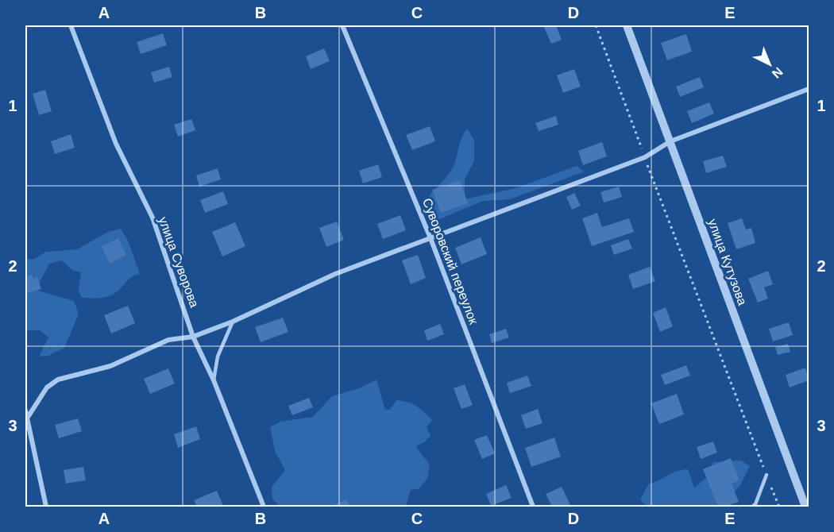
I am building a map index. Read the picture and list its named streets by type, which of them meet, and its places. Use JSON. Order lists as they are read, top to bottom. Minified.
{"streets":{"street":["Суворовский переулок","улица Суворова","улица Кутузова"]},"north":"bottom right","grid":{"columns":["A","B","C","D","E"],"rows":["1","2","3"]}}
